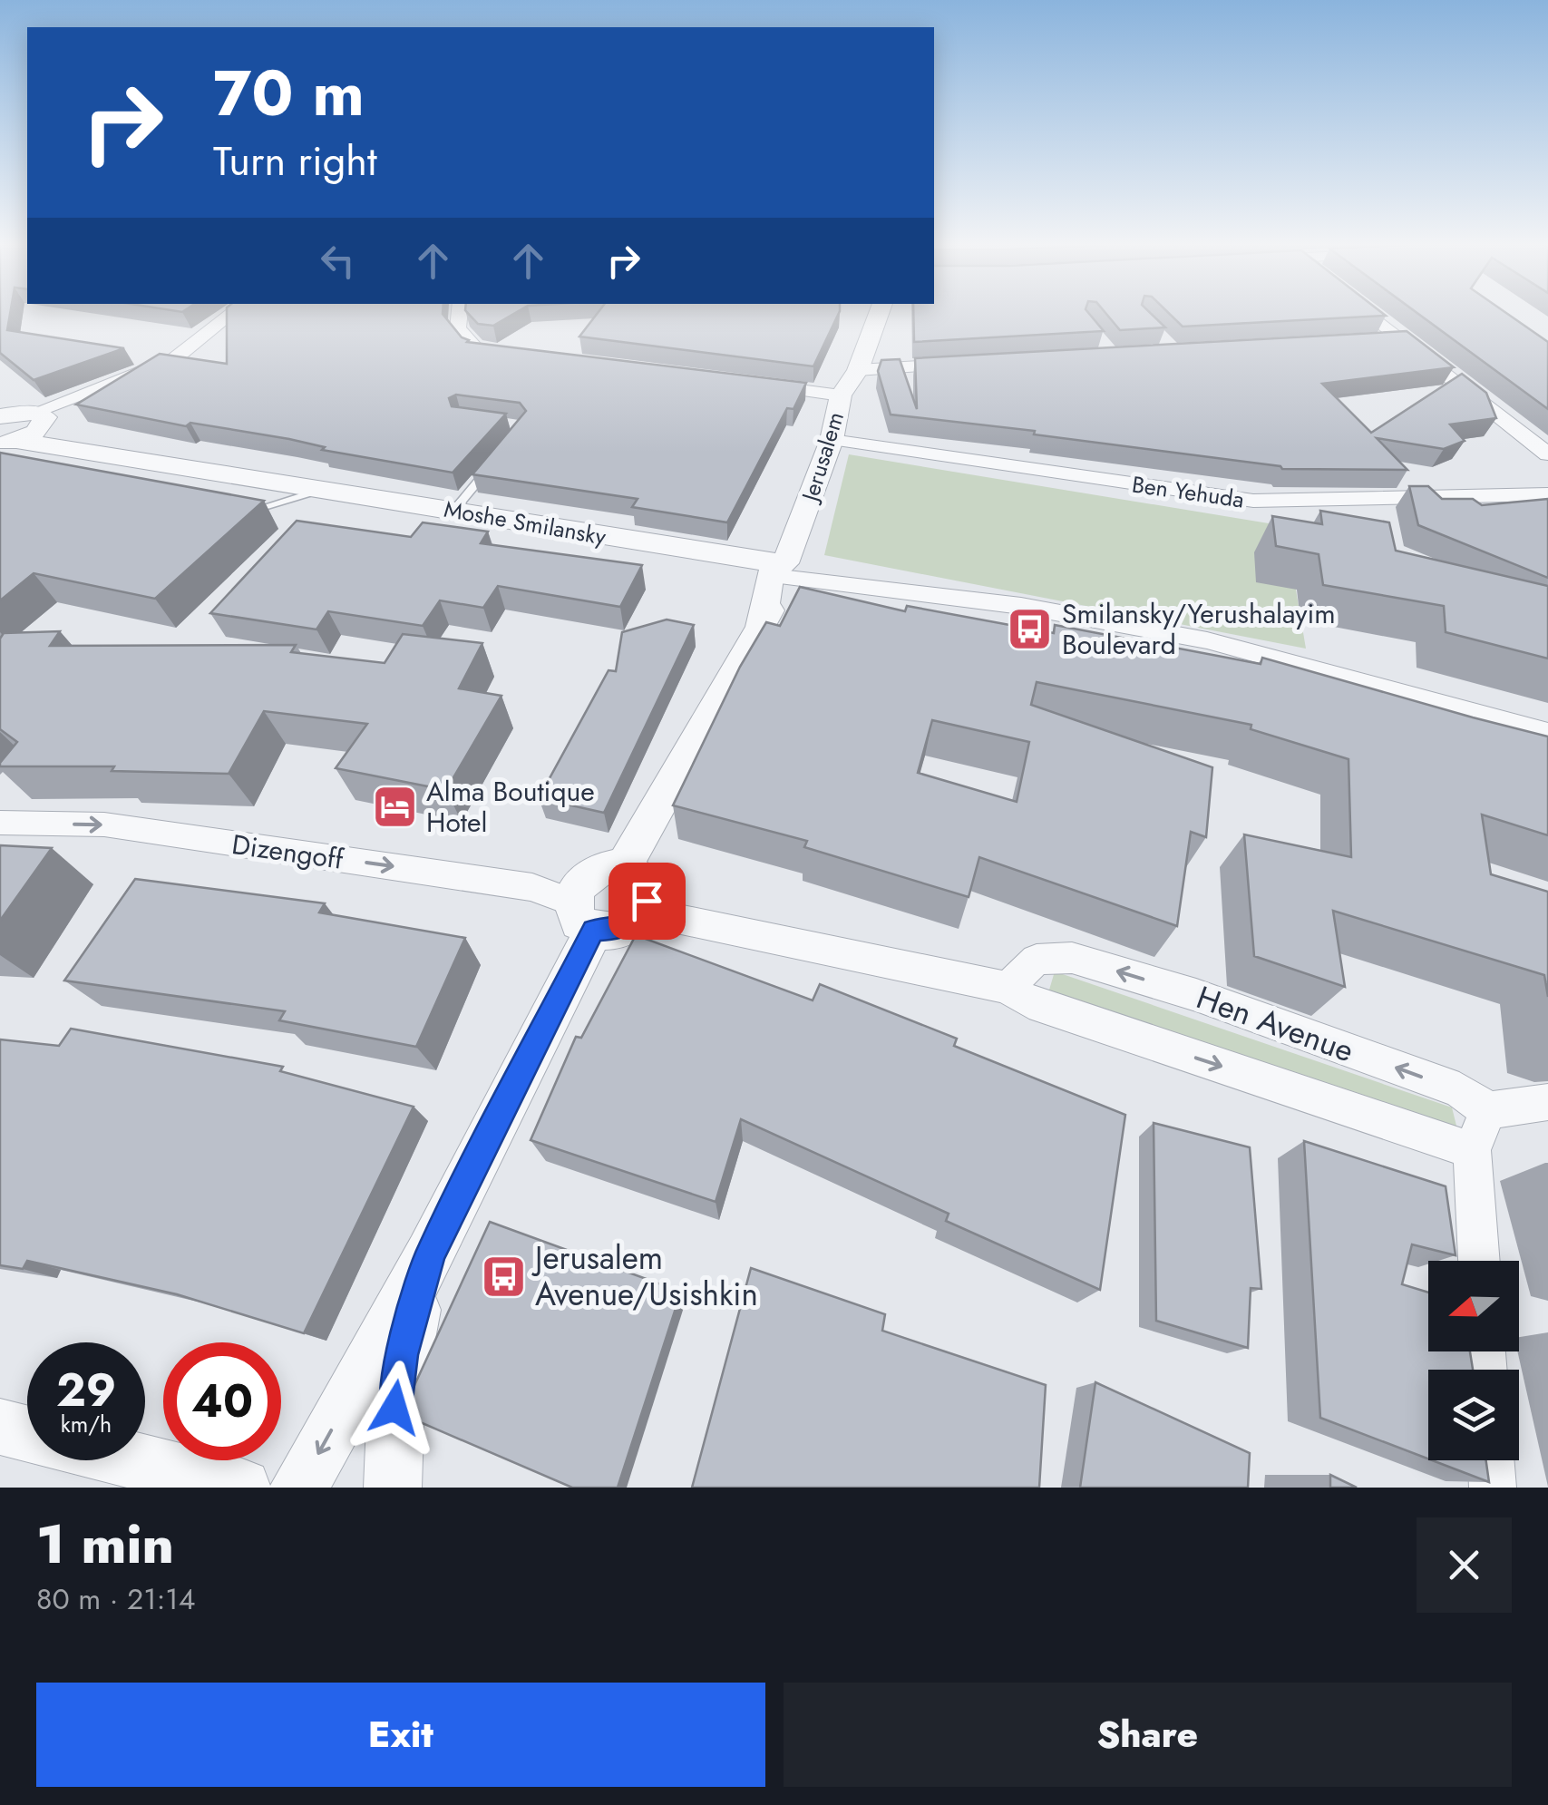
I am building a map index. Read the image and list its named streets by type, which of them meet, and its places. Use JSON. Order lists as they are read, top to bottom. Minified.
{"streets":{"street":["Jerusalem","Ben Yehuda","Moshe Smilansky","Dizengoff","Hen Avenue"]},"crossings":[["Jerusalem","Ben Yehuda"],["Jerusalem","Moshe Smilansky"],["Jerusalem","Dizengoff"],["Jerusalem","Hen Avenue"],["Dizengoff","Hen Avenue"]],"one_way":["Dizengoff"],"places":{"bus stop":["Smilansky/Yerushalayim Boulevard","Jerusalem Avenue/Usishkin"],"hotel":["Alma Boutique Hotel"]},"north":"left","page":{"turn":["70 m","Turn right"],"speed":"29 km/h","limit":"40","heading":["1 min","80 m · 21:14"],"buttons":["Exit","Share"]}}
